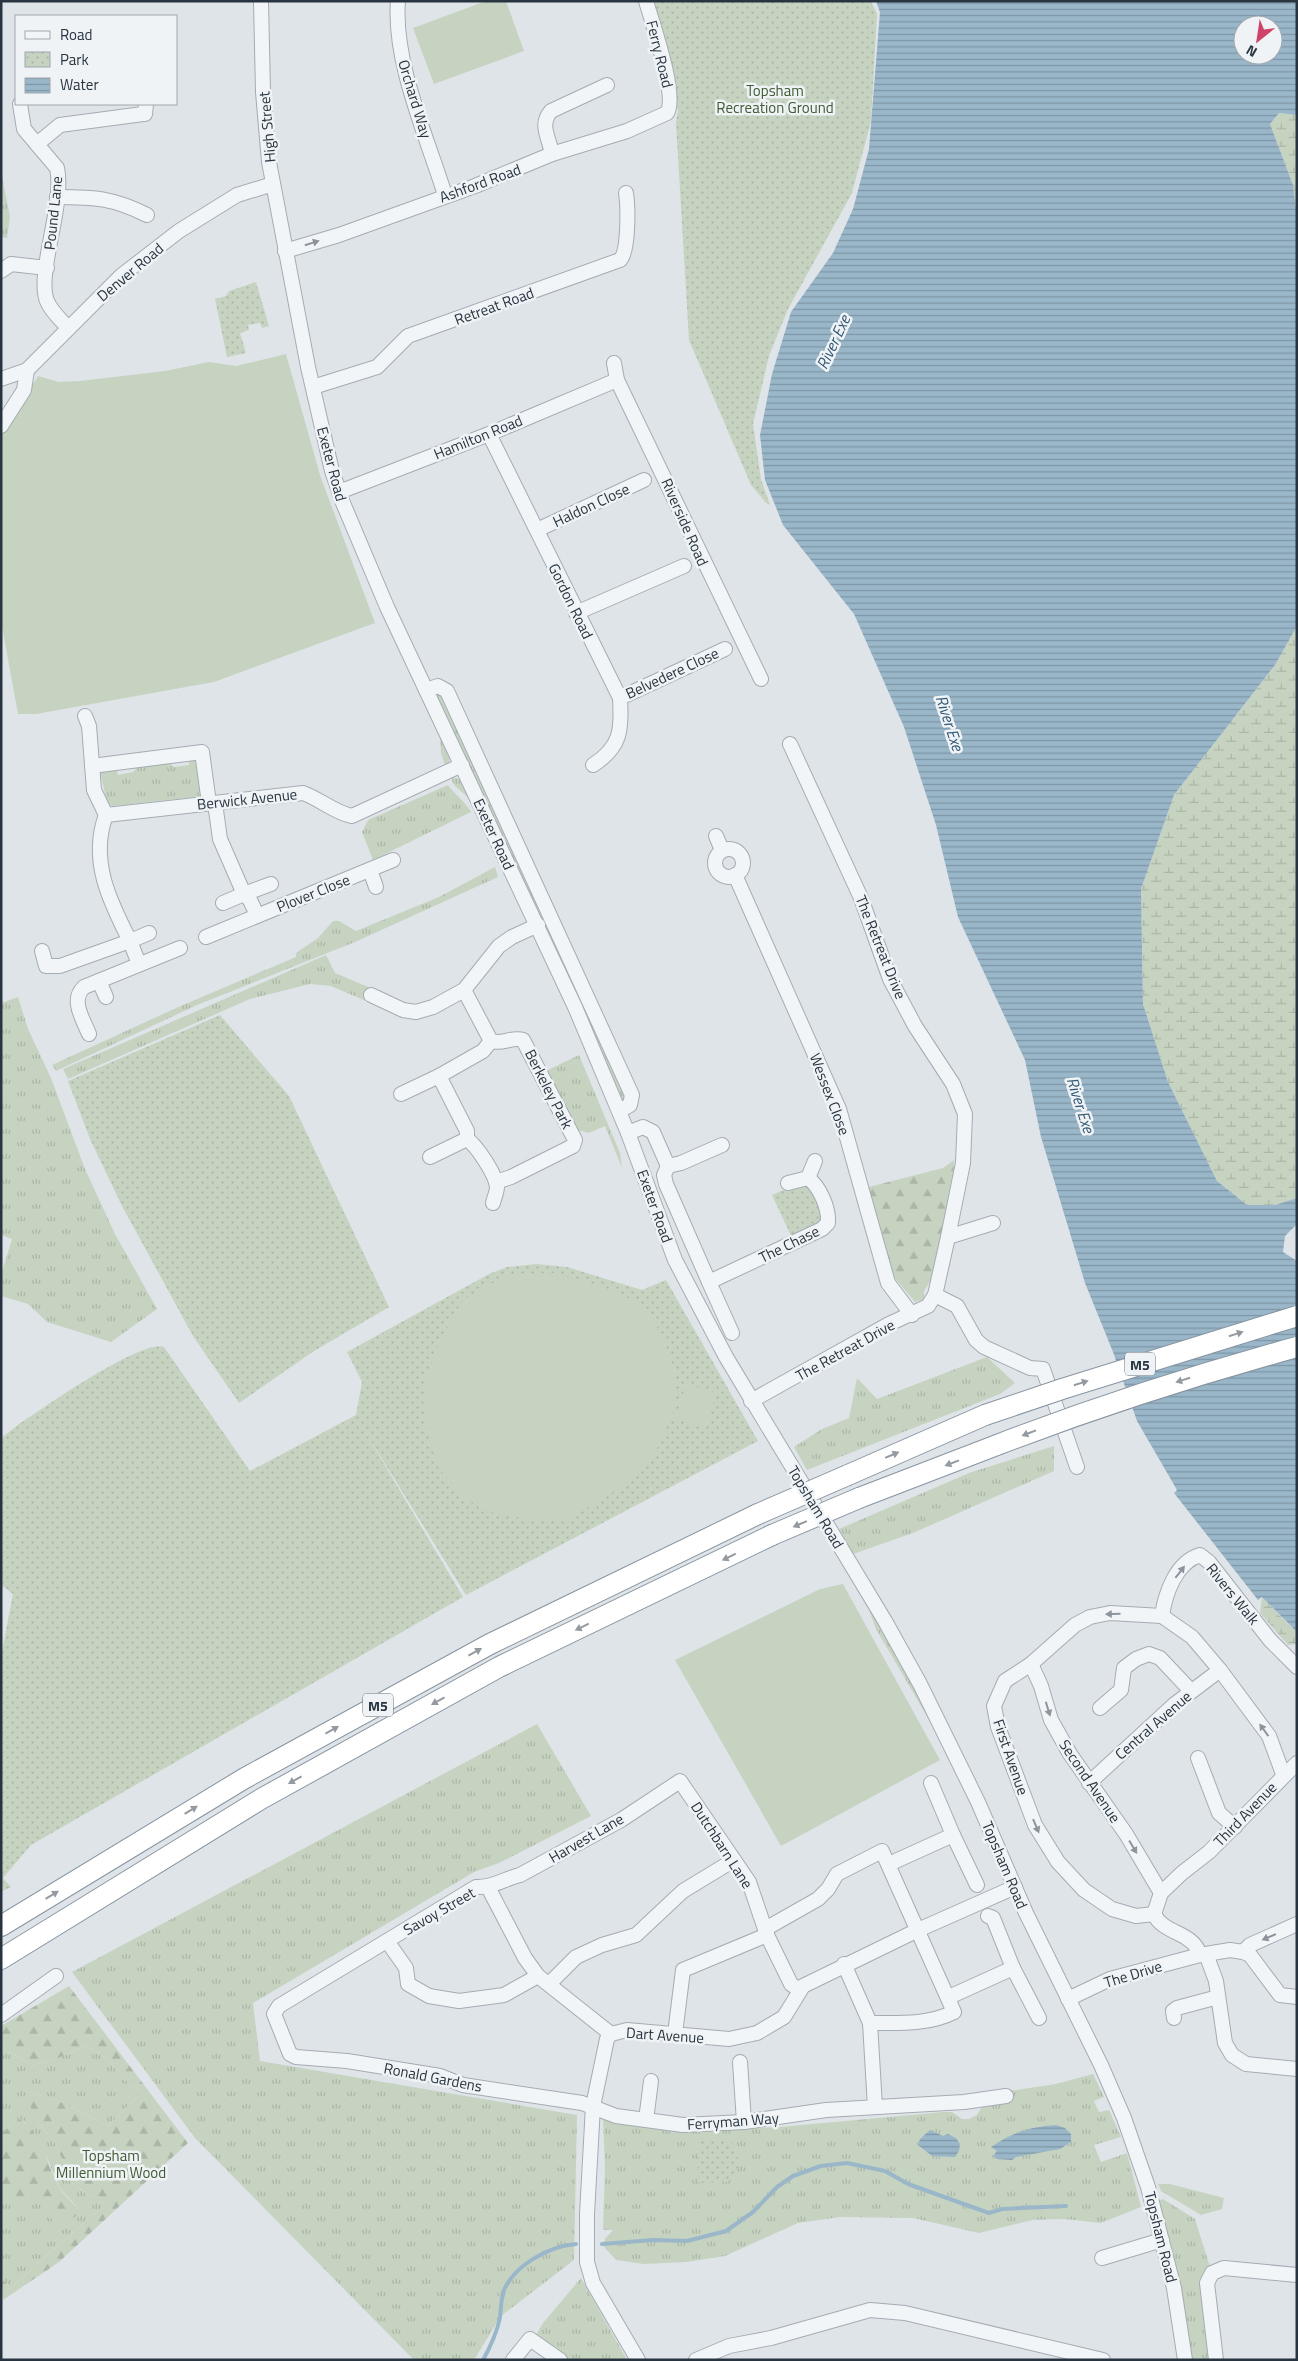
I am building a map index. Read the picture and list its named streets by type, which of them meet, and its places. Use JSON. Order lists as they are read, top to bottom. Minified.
{"streets":{"highway":["M5"],"street":["Ferry Road","Orchard Way","High Street","Ashford Road","Pound Lane","Denver Road","Retreat Road","Hamilton Road","Exeter Road","Haldon Close","Riverside Road","Gordon Road","Belvedere Close","Berwick Avenue","Plover Close","The Retreat Drive","Berkeley Park","Wessex Close","The Chase","Topsham Road","Rivers Walk","Central Avenue","First Avenue","Second Avenue","Third Avenue","Harvest Lane","Dutchbarn Lane","Savoy Street","The Drive","Dart Avenue","Ronald Gardens","Ferryman Way"]},"crossings":[["Ferry Road","Ashford Road"],["Orchard Way","Ashford Road"],["High Street","Ashford Road"],["High Street","Denver Road"],["High Street","Exeter Road"],["Ashford Road","Exeter Road"],["Pound Lane","Denver Road"],["Retreat Road","Exeter Road"],["Hamilton Road","Exeter Road"],["Hamilton Road","Riverside Road"],["Hamilton Road","Gordon Road"],["Exeter Road","Berwick Avenue"],["Exeter Road","The Retreat Drive"],["Exeter Road","Topsham Road"],["Haldon Close","Gordon Road"],["Gordon Road","Belvedere Close"],["Berwick Avenue","Plover Close"],["The Retreat Drive","Wessex Close"],["The Retreat Drive","Topsham Road"],["Topsham Road","The Drive"],["Rivers Walk","First Avenue"],["Rivers Walk","Third Avenue"],["Central Avenue","Second Avenue"],["Central Avenue","Third Avenue"],["First Avenue","Second Avenue"],["First Avenue","Third Avenue"],["Second Avenue","Third Avenue"],["Harvest Lane","Dutchbarn Lane"],["Harvest Lane","Savoy Street"],["Dutchbarn Lane","Dart Avenue"],["Savoy Street","Dart Avenue"],["Savoy Street","Ronald Gardens"],["Dart Avenue","Ronald Gardens"],["Dart Avenue","Ferryman Way"],["Ronald Gardens","Ferryman Way"]],"one_way":["Ashford Road"],"water":["River Exe"],"parks":["Topsham Recreation Ground","Topsham Millennium Wood"],"legend":["Road","Park","Water"],"north":"bottom left"}
